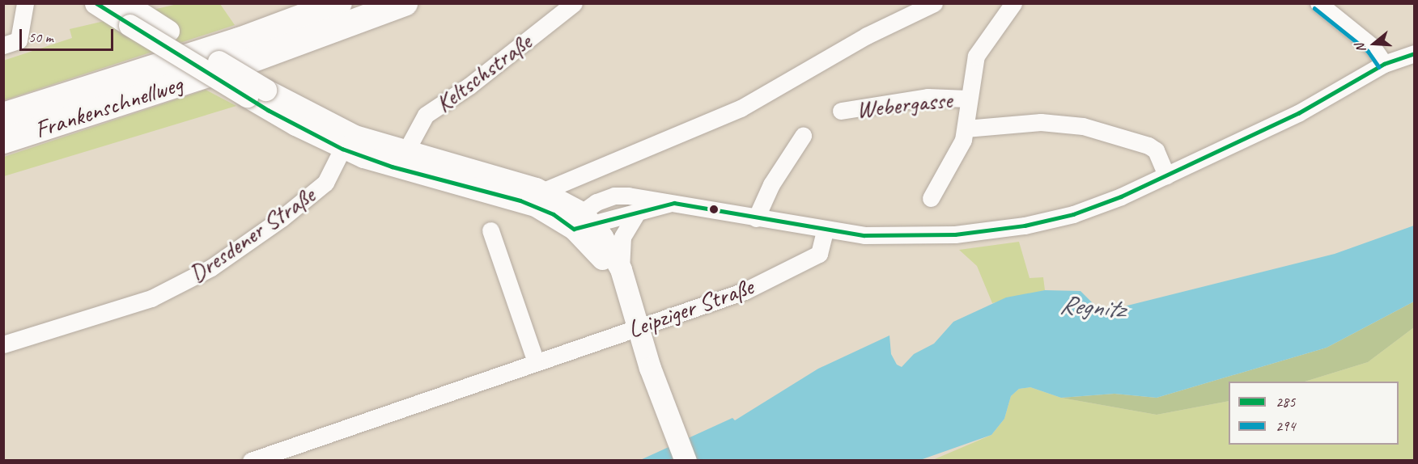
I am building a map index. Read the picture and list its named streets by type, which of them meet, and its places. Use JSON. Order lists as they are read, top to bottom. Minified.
{"streets":{"highway":["Frankenschnellweg"],"street":["Keltschstraße","Webergasse","Dresdener Straße","Leipziger Straße"]},"water":["Regnitz"],"lines":["transit line 285","transit line 294"],"legend":["285","294"],"scale_bar":"50 m","north":"left"}
